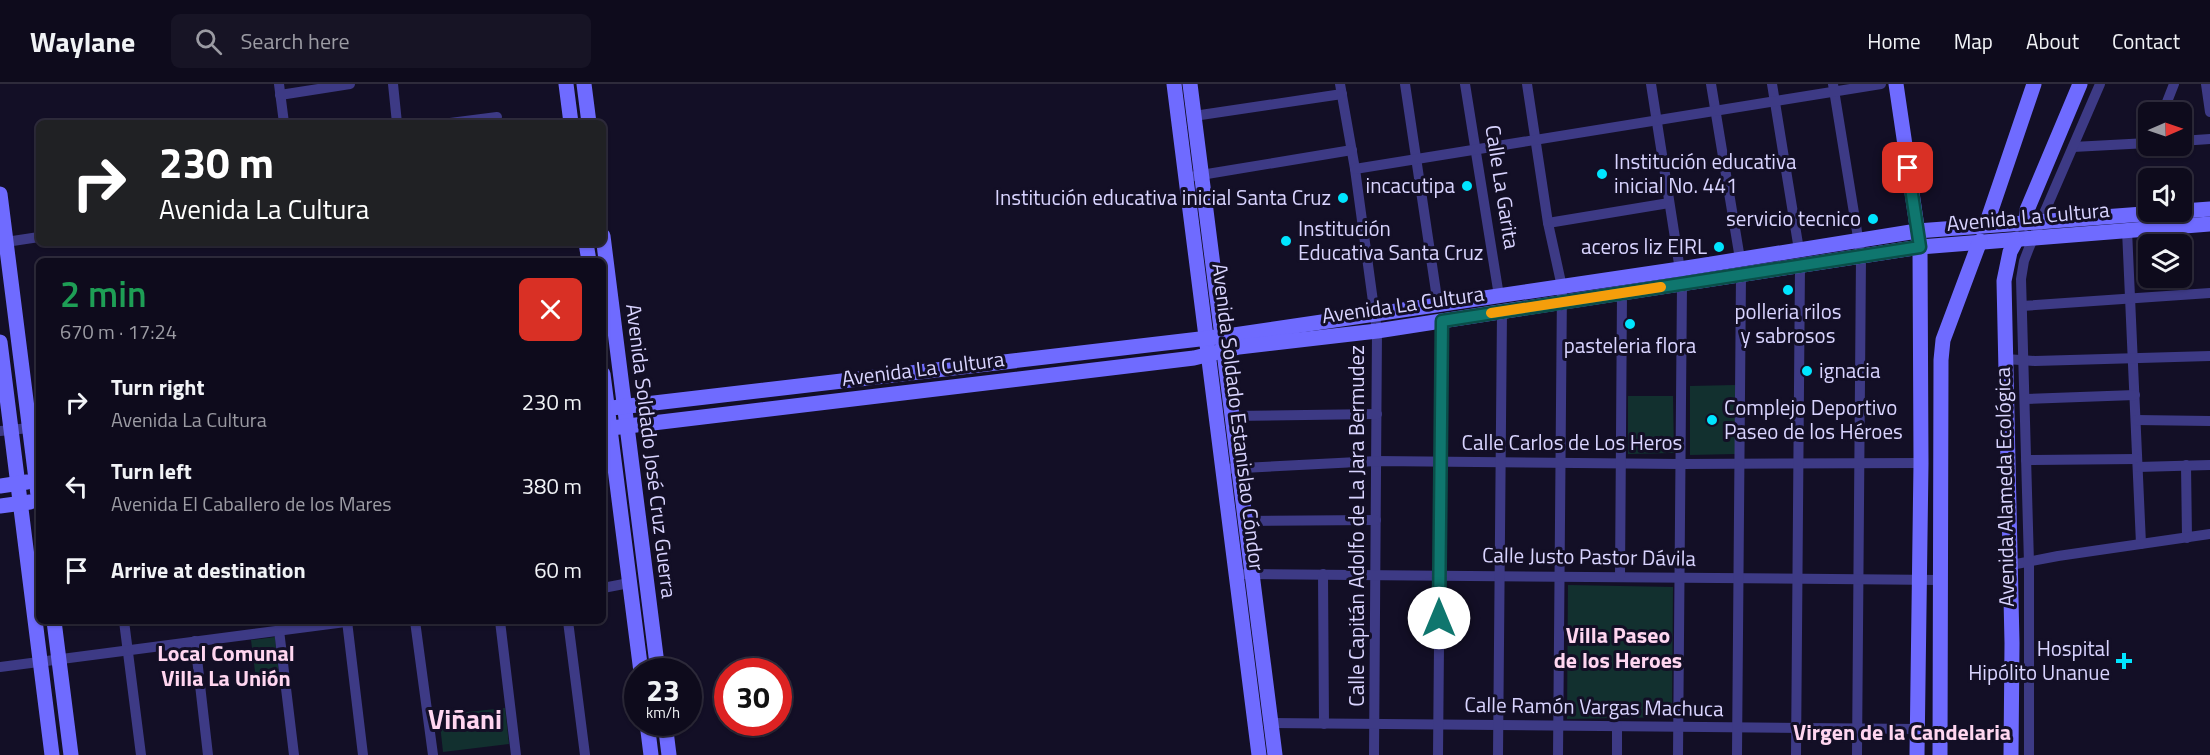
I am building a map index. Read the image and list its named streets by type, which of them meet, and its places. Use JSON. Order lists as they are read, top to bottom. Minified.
{"streets":{"main road":["Avenida La Cultura","Avenida Soldado Estanislao Cóndor","Avenida Soldado José Cruz Guerra","Avenida Alameda Ecológica"],"street":["Calle La Garita","Calle Carlos de Los Heros","Calle Capitán Adolfo de La Jara Bermudez","Calle Justo Pastor Dávila","Calle Ramón Vargas Machuca"]},"crossings":[["Calle La Garita","Avenida La Cultura"],["Calle La Garita","Calle Carlos de Los Heros"],["Calle La Garita","Calle Justo Pastor Dávila"],["Calle La Garita","Calle Ramón Vargas Machuca"],["Avenida La Cultura","Avenida Soldado Estanislao Cóndor"],["Avenida La Cultura","Avenida Soldado José Cruz Guerra"],["Avenida La Cultura","Avenida Alameda Ecológica"],["Avenida La Cultura","Calle Capitán Adolfo de La Jara Bermudez"],["Avenida Soldado Estanislao Cóndor","Calle Carlos de Los Heros"],["Avenida Soldado Estanislao Cóndor","Calle Justo Pastor Dávila"],["Avenida Soldado Estanislao Cóndor","Calle Ramón Vargas Machuca"],["Calle Carlos de Los Heros","Calle Capitán Adolfo de La Jara Bermudez"],["Calle Capitán Adolfo de La Jara Bermudez","Calle Justo Pastor Dávila"],["Calle Capitán Adolfo de La Jara Bermudez","Calle Ramón Vargas Machuca"]],"districts":["Villa Paseo de los Heroes","Local Comunal Villa La Unión","Viñani","Virgen de la Candelaria"],"places":{"other":["Institución educativa inicial No. 441","incacutipa","Institución educativa inicial Santa Cruz","servicio tecnico","Institución Educativa Santa Cruz","aceros liz EIRL","polleria rilos y sabrosos","pasteleria flora","ignacia","Complejo Deportivo Paseo de los Héroes"],"health":["Hospital Hipólito Unanue"]},"north":"right","page":{"header":"Waylane","search":"Search here","nav":["Home","Map","About","Contact"],"turn":["230 m","Avenida La Cultura"],"heading":["2 min","670 m · 17:24"],"list":[{"name":"Turn right","note":"Avenida La Cultura","value":"230 m"},{"name":"Turn left","note":"Avenida El Caballero de los Mares","value":"380 m"},{"name":"Arrive at destination","value":"60 m"}],"speed":"23 km/h","limit":"30"}}
